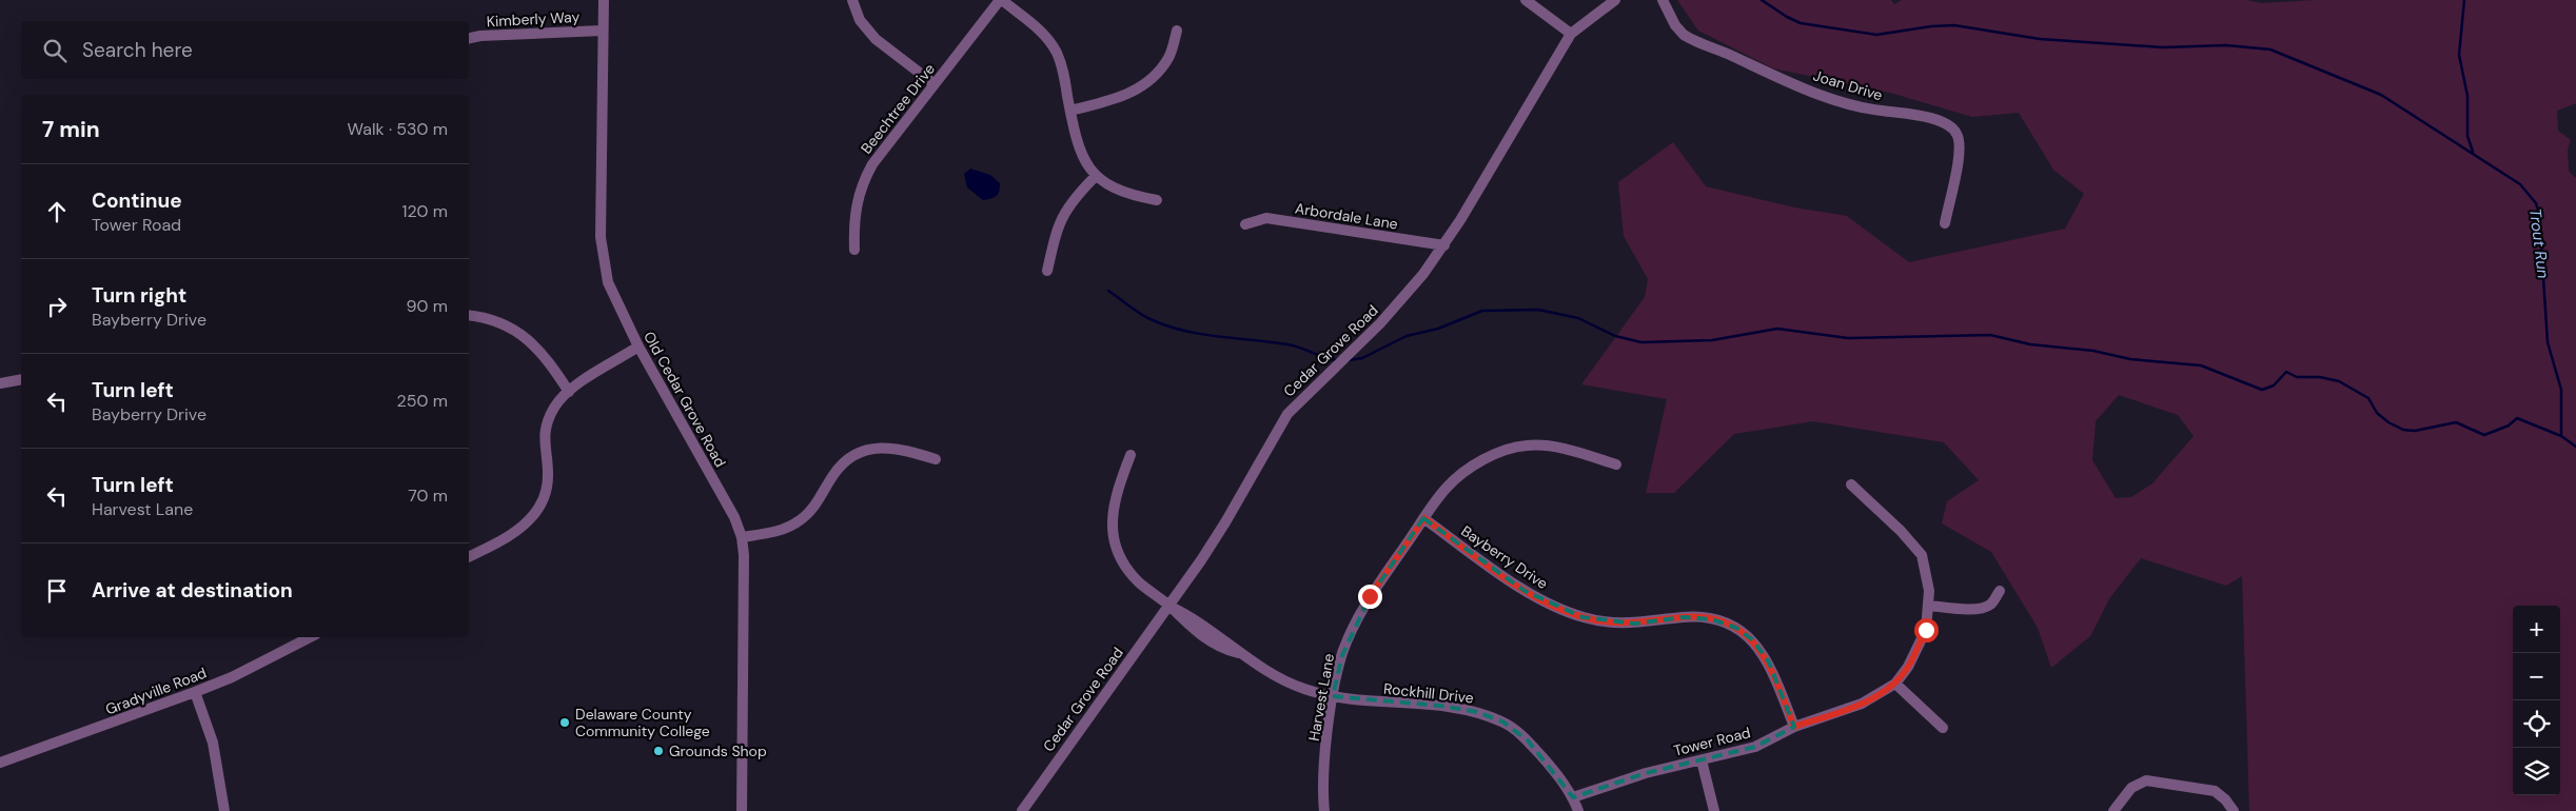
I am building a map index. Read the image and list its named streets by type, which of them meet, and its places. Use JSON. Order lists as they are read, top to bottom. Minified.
{"streets":{"street":["Kimberly Way","Joan Drive","Beechtree Drive","Arbordale Lane","Cedar Grove Road","Old Cedar Grove Road","Bayberry Drive","Gradyville Road","Rockhill Drive","Harvest Lane","Tower Road"]},"crossings":[["Kimberly Way","Old Cedar Grove Road"],["Arbordale Lane","Cedar Grove Road"],["Cedar Grove Road","Rockhill Drive"],["Bayberry Drive","Harvest Lane"],["Bayberry Drive","Tower Road"],["Rockhill Drive","Harvest Lane"],["Rockhill Drive","Tower Road"]],"water":["Trout Run"],"places":["Delaware County Community College","Grounds Shop"],"page":{"search":"Search here","heading":["7 min","Walk · 530 m"],"list":[["Continue","Tower Road","120 m"],["Turn right","Bayberry Drive","90 m"],["Turn left","Bayberry Drive","250 m"],["Turn left","Harvest Lane","70 m"],"Arrive at destination"],"map_buttons":["+","−"]}}
